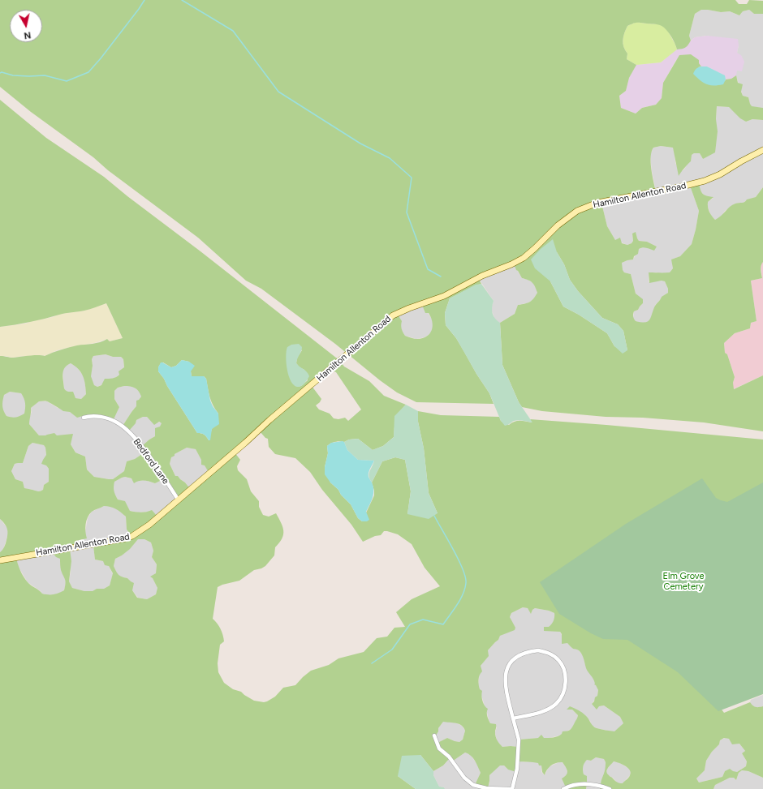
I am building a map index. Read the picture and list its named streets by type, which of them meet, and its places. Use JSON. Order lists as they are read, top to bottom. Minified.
{"streets":{"street":["Hamilton Allenton Road","Bedford Lane"]},"crossings":[["Hamilton Allenton Road","Bedford Lane"]],"parks":["Elm Grove Cemetery"],"north":"bottom"}
